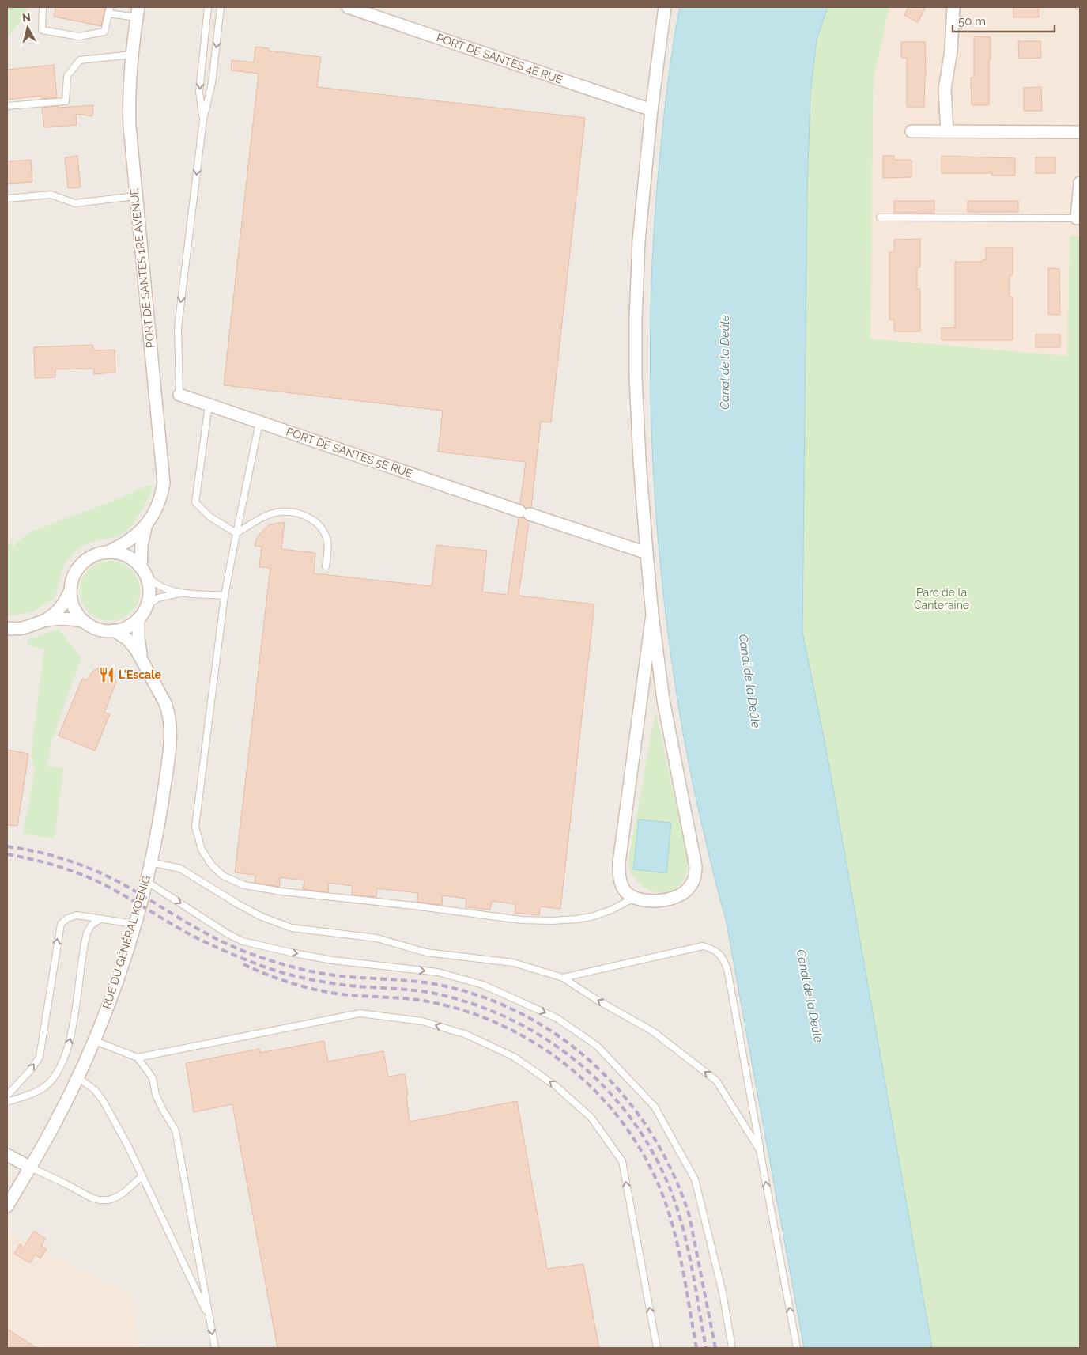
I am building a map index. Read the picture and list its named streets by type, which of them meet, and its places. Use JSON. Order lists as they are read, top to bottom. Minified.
{"streets":{"street":["PORT DE SANTES 4E RUE","PORT DE SANTES 1RE AVENUE","PORT DE SANTES 5E RUE","RUE DU GÉNÉRAL KOENIG"]},"crossings":[["PORT DE SANTES 1RE AVENUE","RUE DU GÉNÉRAL KOENIG"]],"water":["Canal de la Deûle"],"parks":["Parc de la Canteraine"],"places":{"restaurant":["L'Escale"]},"scale_bar":"50 m","north":"top"}
